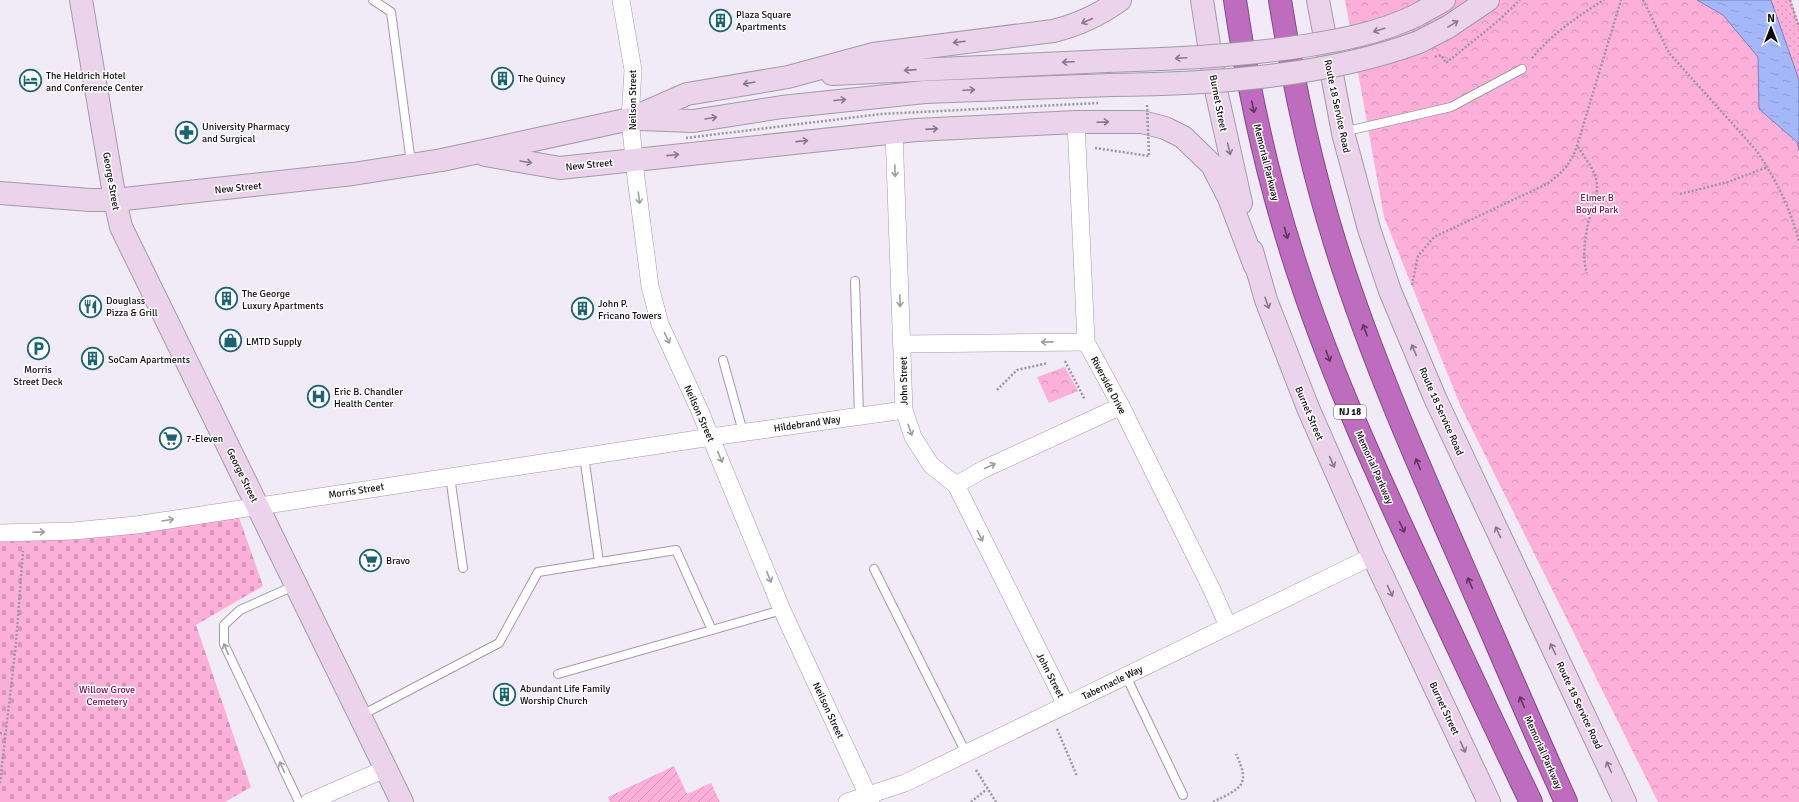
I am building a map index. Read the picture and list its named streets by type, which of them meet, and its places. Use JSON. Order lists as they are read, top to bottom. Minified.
{"streets":{"highway":["Memorial Parkway","NJ 18"],"main road":["Burnet Street","Route 18 Service Road","New Street","George Street"],"street":["Neilson Street","John Street","Riverside Drive","Hildebrand Way","Morris Street","Tabernacle Way"]},"crossings":[["Neilson Street","New Street"],["Neilson Street","Hildebrand Way"],["Neilson Street","Morris Street"],["Neilson Street","Tabernacle Way"],["Burnet Street","New Street"],["Burnet Street","Tabernacle Way"],["New Street","George Street"],["New Street","John Street"],["New Street","Riverside Drive"],["George Street","Morris Street"],["John Street","Hildebrand Way"],["John Street","Tabernacle Way"],["Riverside Drive","Tabernacle Way"],["Hildebrand Way","Morris Street"]],"one_way":["Neilson Street","Burnet Street","Route 18 Service Road","John Street"],"parks":["Elmer B Boyd Park","Willow Grove Cemetery"],"places":{"building":["Plaza Square Apartments","The Quincy","The George Luxury Apartments","John P. Fricano Towers","SoCam Apartments","Abundant Life Family Worship Church"],"hotel":["The Heldrich Hotel and Conference Center"],"pharmacy":["University Pharmacy and Surgical"],"restaurant":["Douglass Pizza & Grill"],"shop":["LMTD Supply"],"parking":["Morris Street Deck"],"hospital":["Eric B. Chandler Health Center"],"supermarket":["7-Eleven","Bravo"]},"north":"top"}
